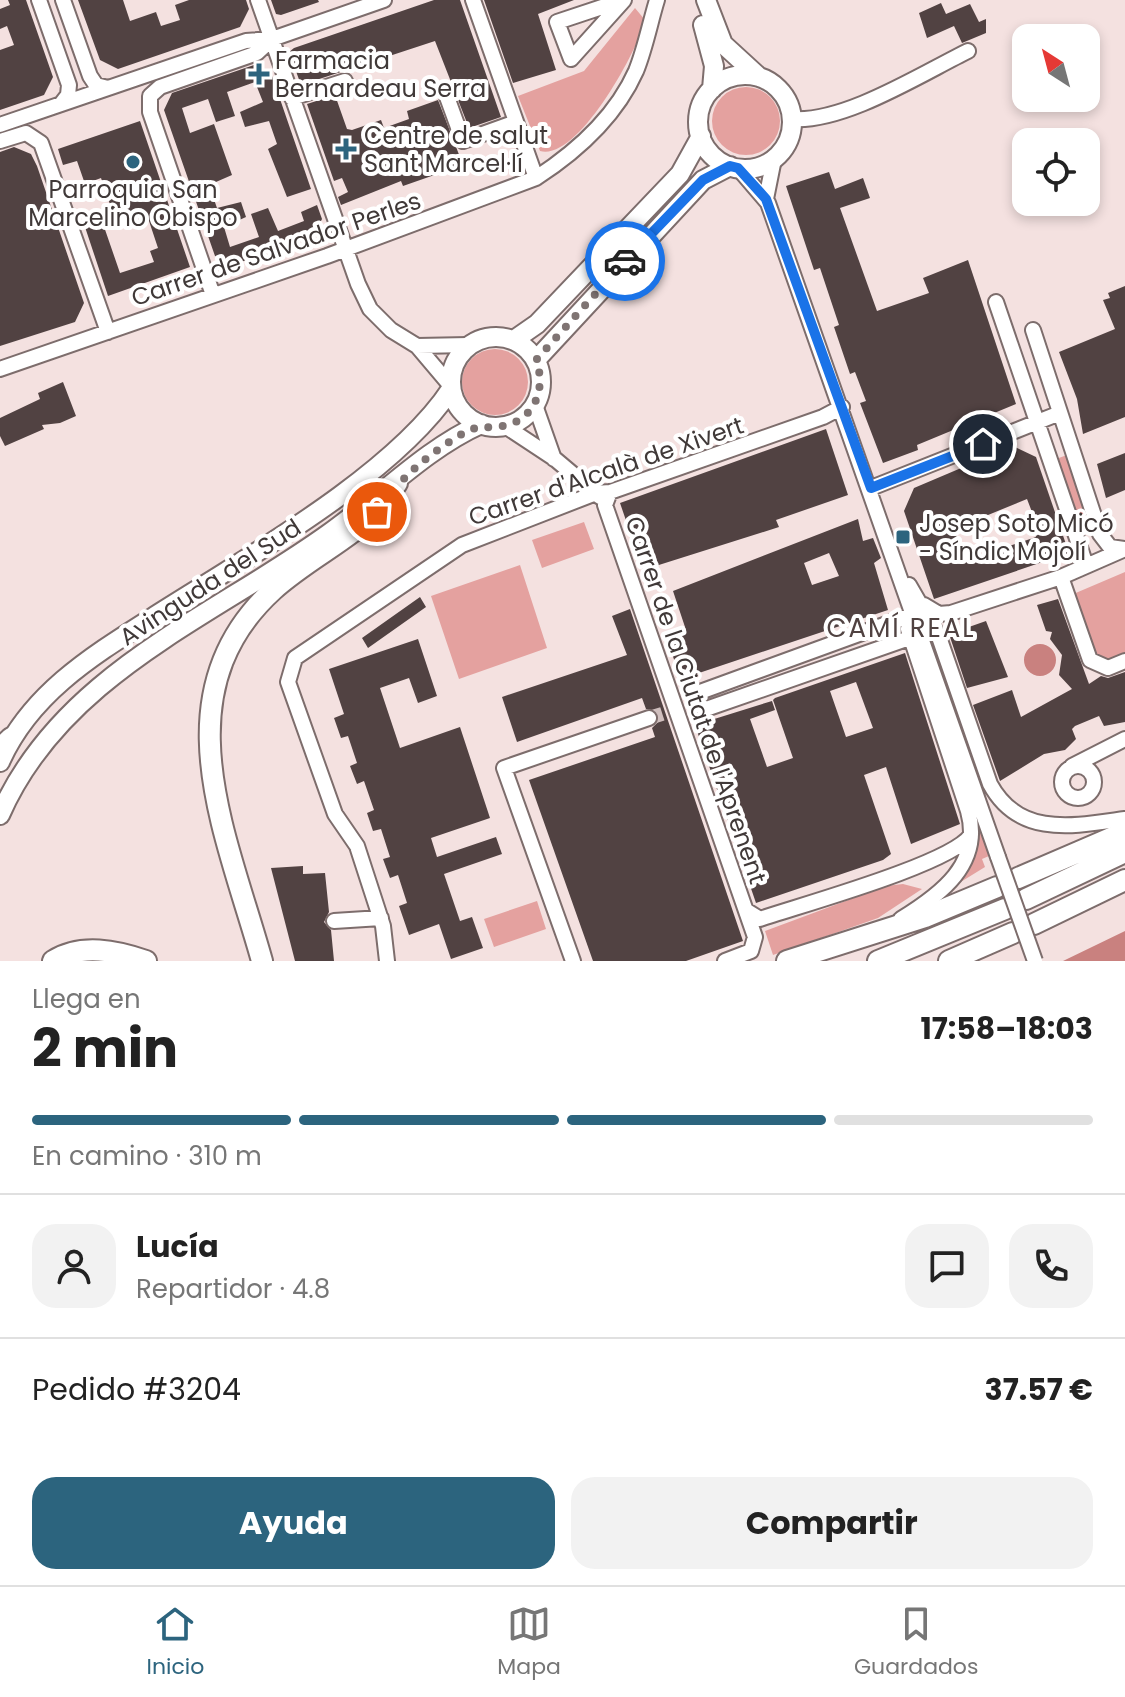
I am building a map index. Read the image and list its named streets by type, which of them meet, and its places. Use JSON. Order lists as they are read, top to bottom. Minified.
{"streets":{"main road":["Avinguda del Sud"],"street":["Carrer de Salvador Perles","Carrer d'Alcalà de Xivert","Carrer de la Ciutat de l'Aprenent"]},"crossings":[["Carrer d'Alcalà de Xivert","Carrer de la Ciutat de l'Aprenent"]],"districts":["CAMÍ REAL"],"places":{"health":["Farmacia Bernardeau Serra","Centre de salut Sant Marcel·lí"],"other":["Parroquia San Marcelino Obispo"],"transit":["Josep Soto Micó - Síndic Mojolí"]},"north":"top left","page":{"heading":["2 min","Llega en","17:58–18:03"],"panel":["Lucía","Repartidor · 4.8","Pedido #3204","37.57 €"],"bar":"En camino · 310 m","buttons":["Ayuda","Compartir"],"tabs":["Inicio","Mapa","Guardados"]}}
